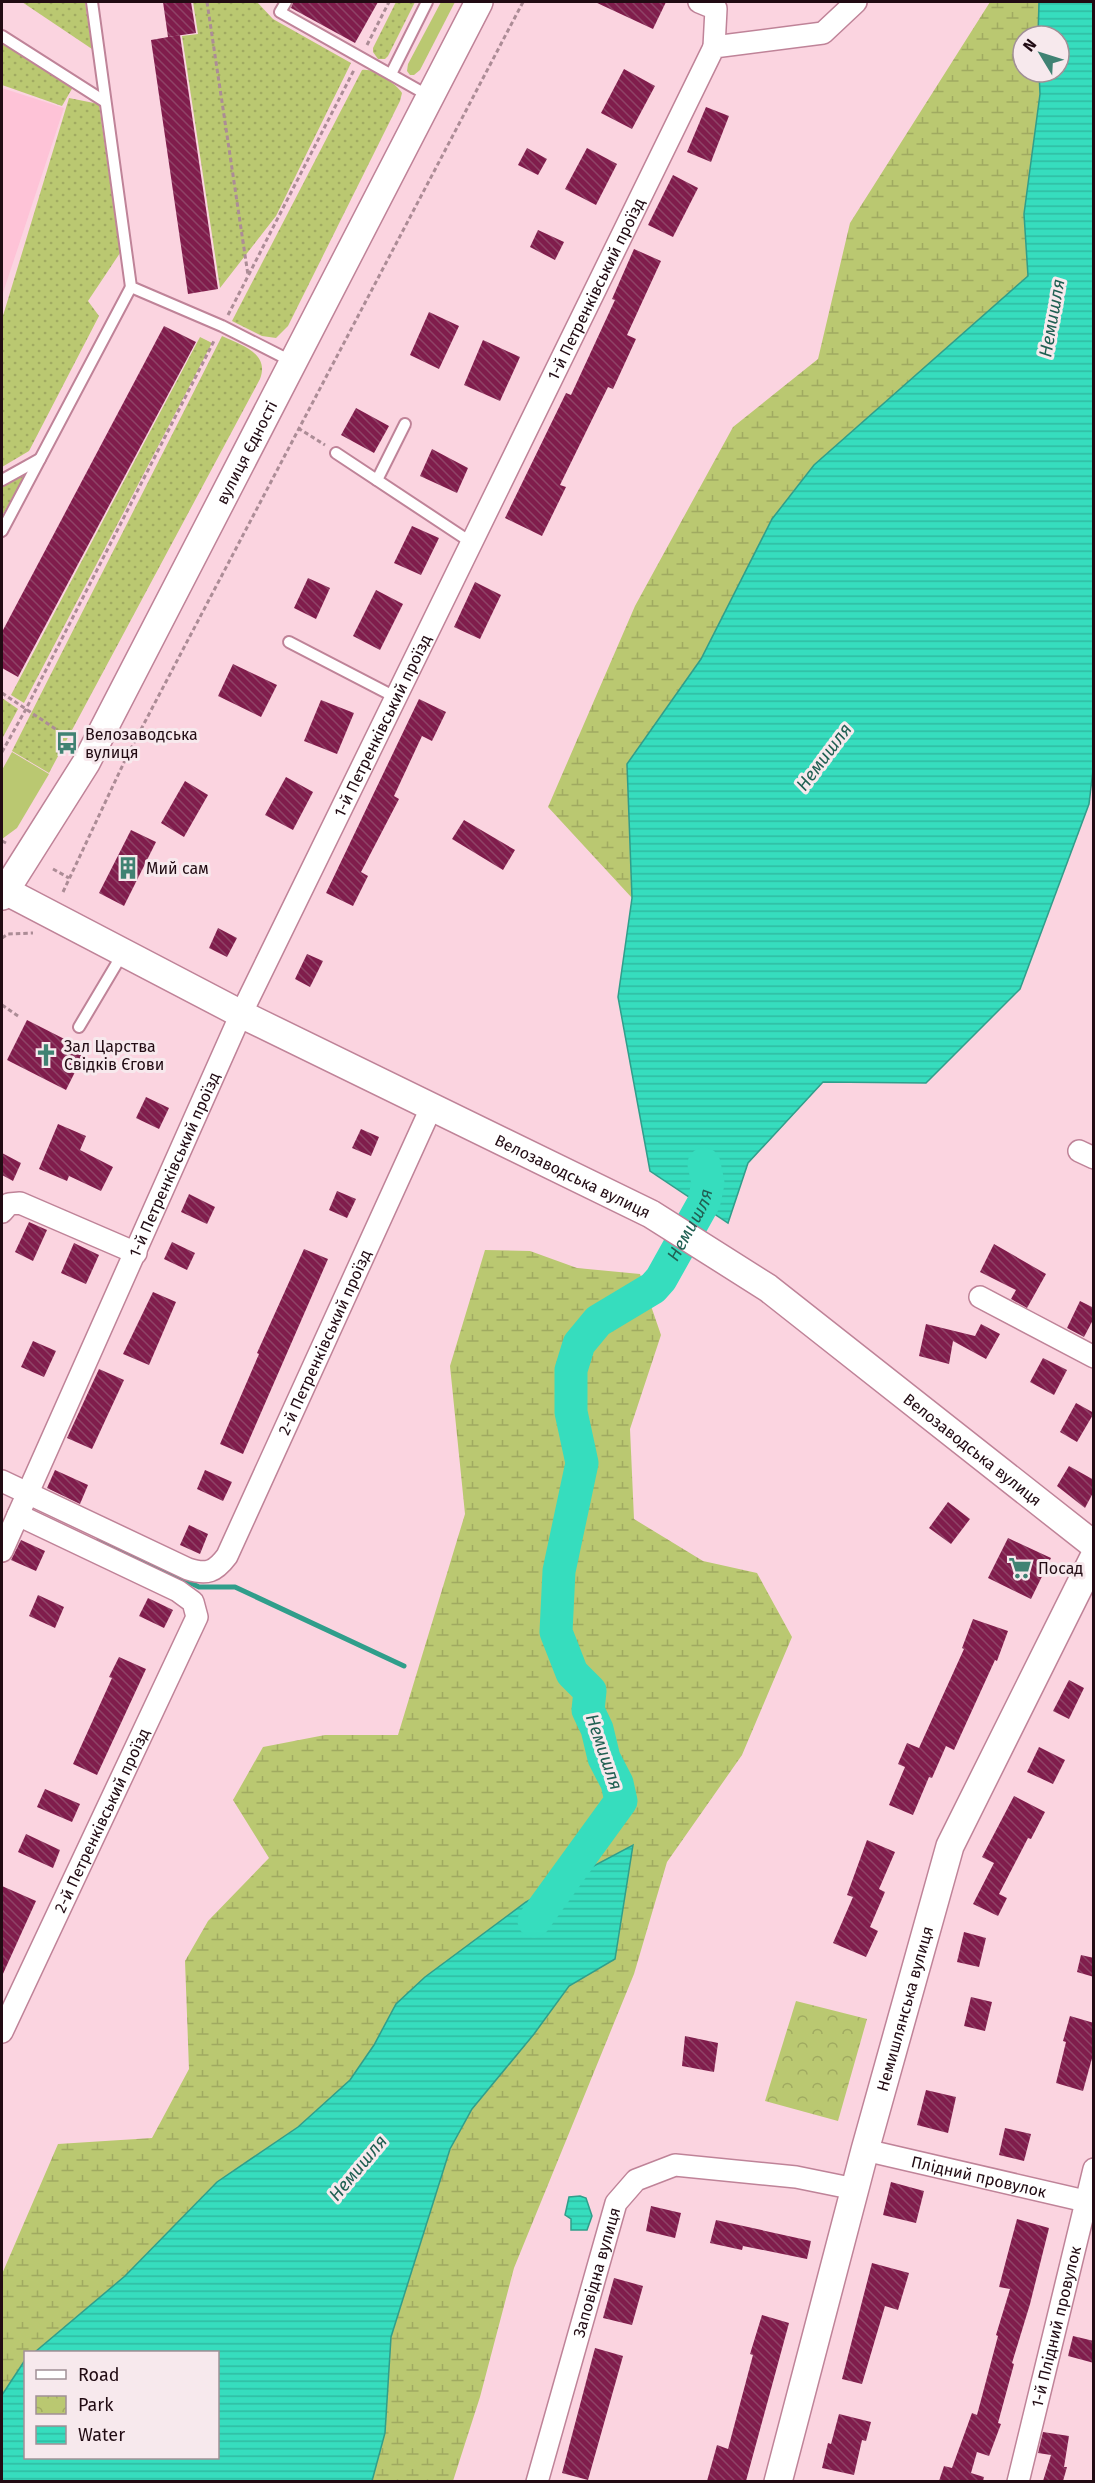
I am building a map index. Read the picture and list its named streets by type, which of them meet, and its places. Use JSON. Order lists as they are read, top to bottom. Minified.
{"streets":{"street":["1-й Петренківський проїзд","вулиця Єдності","Велозаводська вулиця","2-й Петренківський проїзд","Немишлянська вулиця","Плідний провулок","Заповідна вулиця","1-й Плідний провулок"]},"crossings":[["1-й Петренківський проїзд","Велозаводська вулиця"],["вулиця Єдності","Велозаводська вулиця"],["Велозаводська вулиця","2-й Петренківський проїзд"],["Немишлянська вулиця","Плідний провулок"],["Немишлянська вулиця","Заповідна вулиця"],["Плідний провулок","1-й Плідний провулок"]],"water":["Немишля"],"places":{"bus stop":["Велозаводська вулиця"],"building":["Мий сам"],"church":["Зал Царства Свідків Єгови"],"supermarket":["Посад"]},"legend":["Road","Park","Water"],"north":"top left"}
